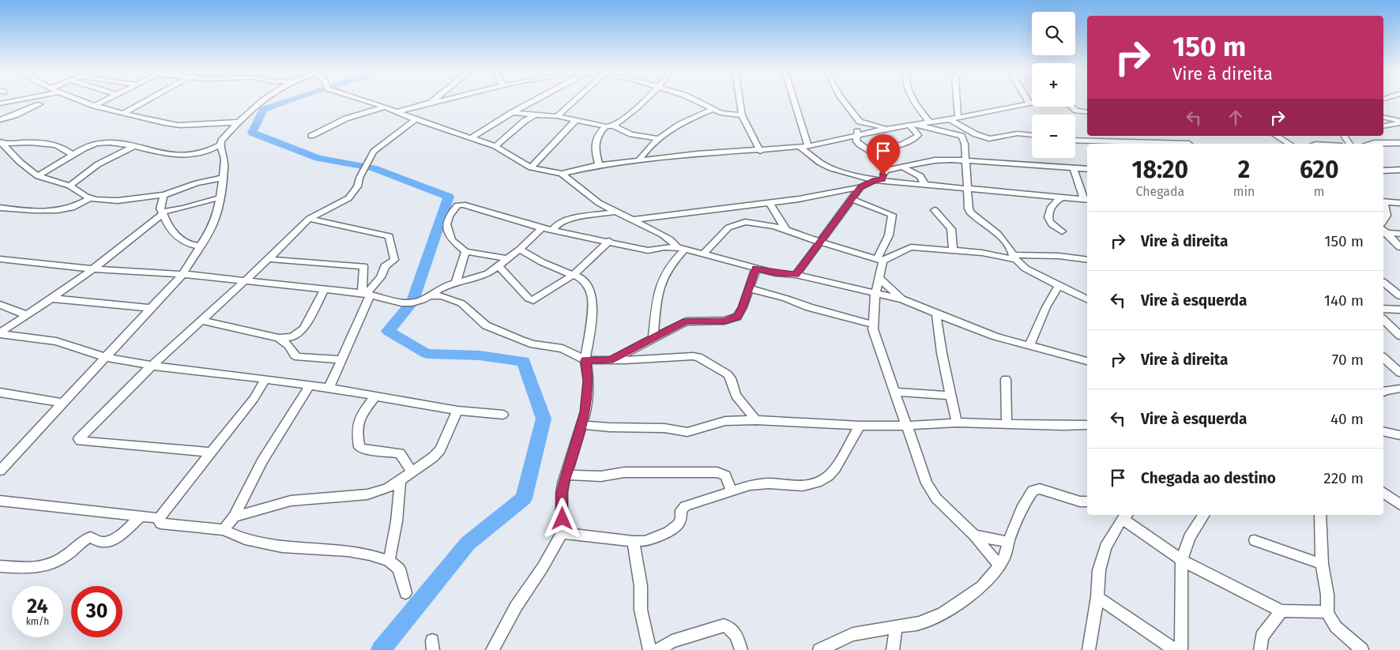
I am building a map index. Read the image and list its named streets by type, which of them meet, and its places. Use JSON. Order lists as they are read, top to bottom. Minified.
{"page":{"map_buttons":["+","−"],"turn":["150 m","Vire à direita"],"eta":["18:20","Chegada","2","min","620","m"],"list":[{"name":"Vire à direita","value":"150 m"},{"name":"Vire à esquerda","value":"140 m"},{"name":"Vire à direita","value":"70 m"},{"name":"Vire à esquerda","value":"40 m"},{"name":"Chegada ao destino","value":"220 m"}],"speed":"24 km/h","limit":"30"}}
